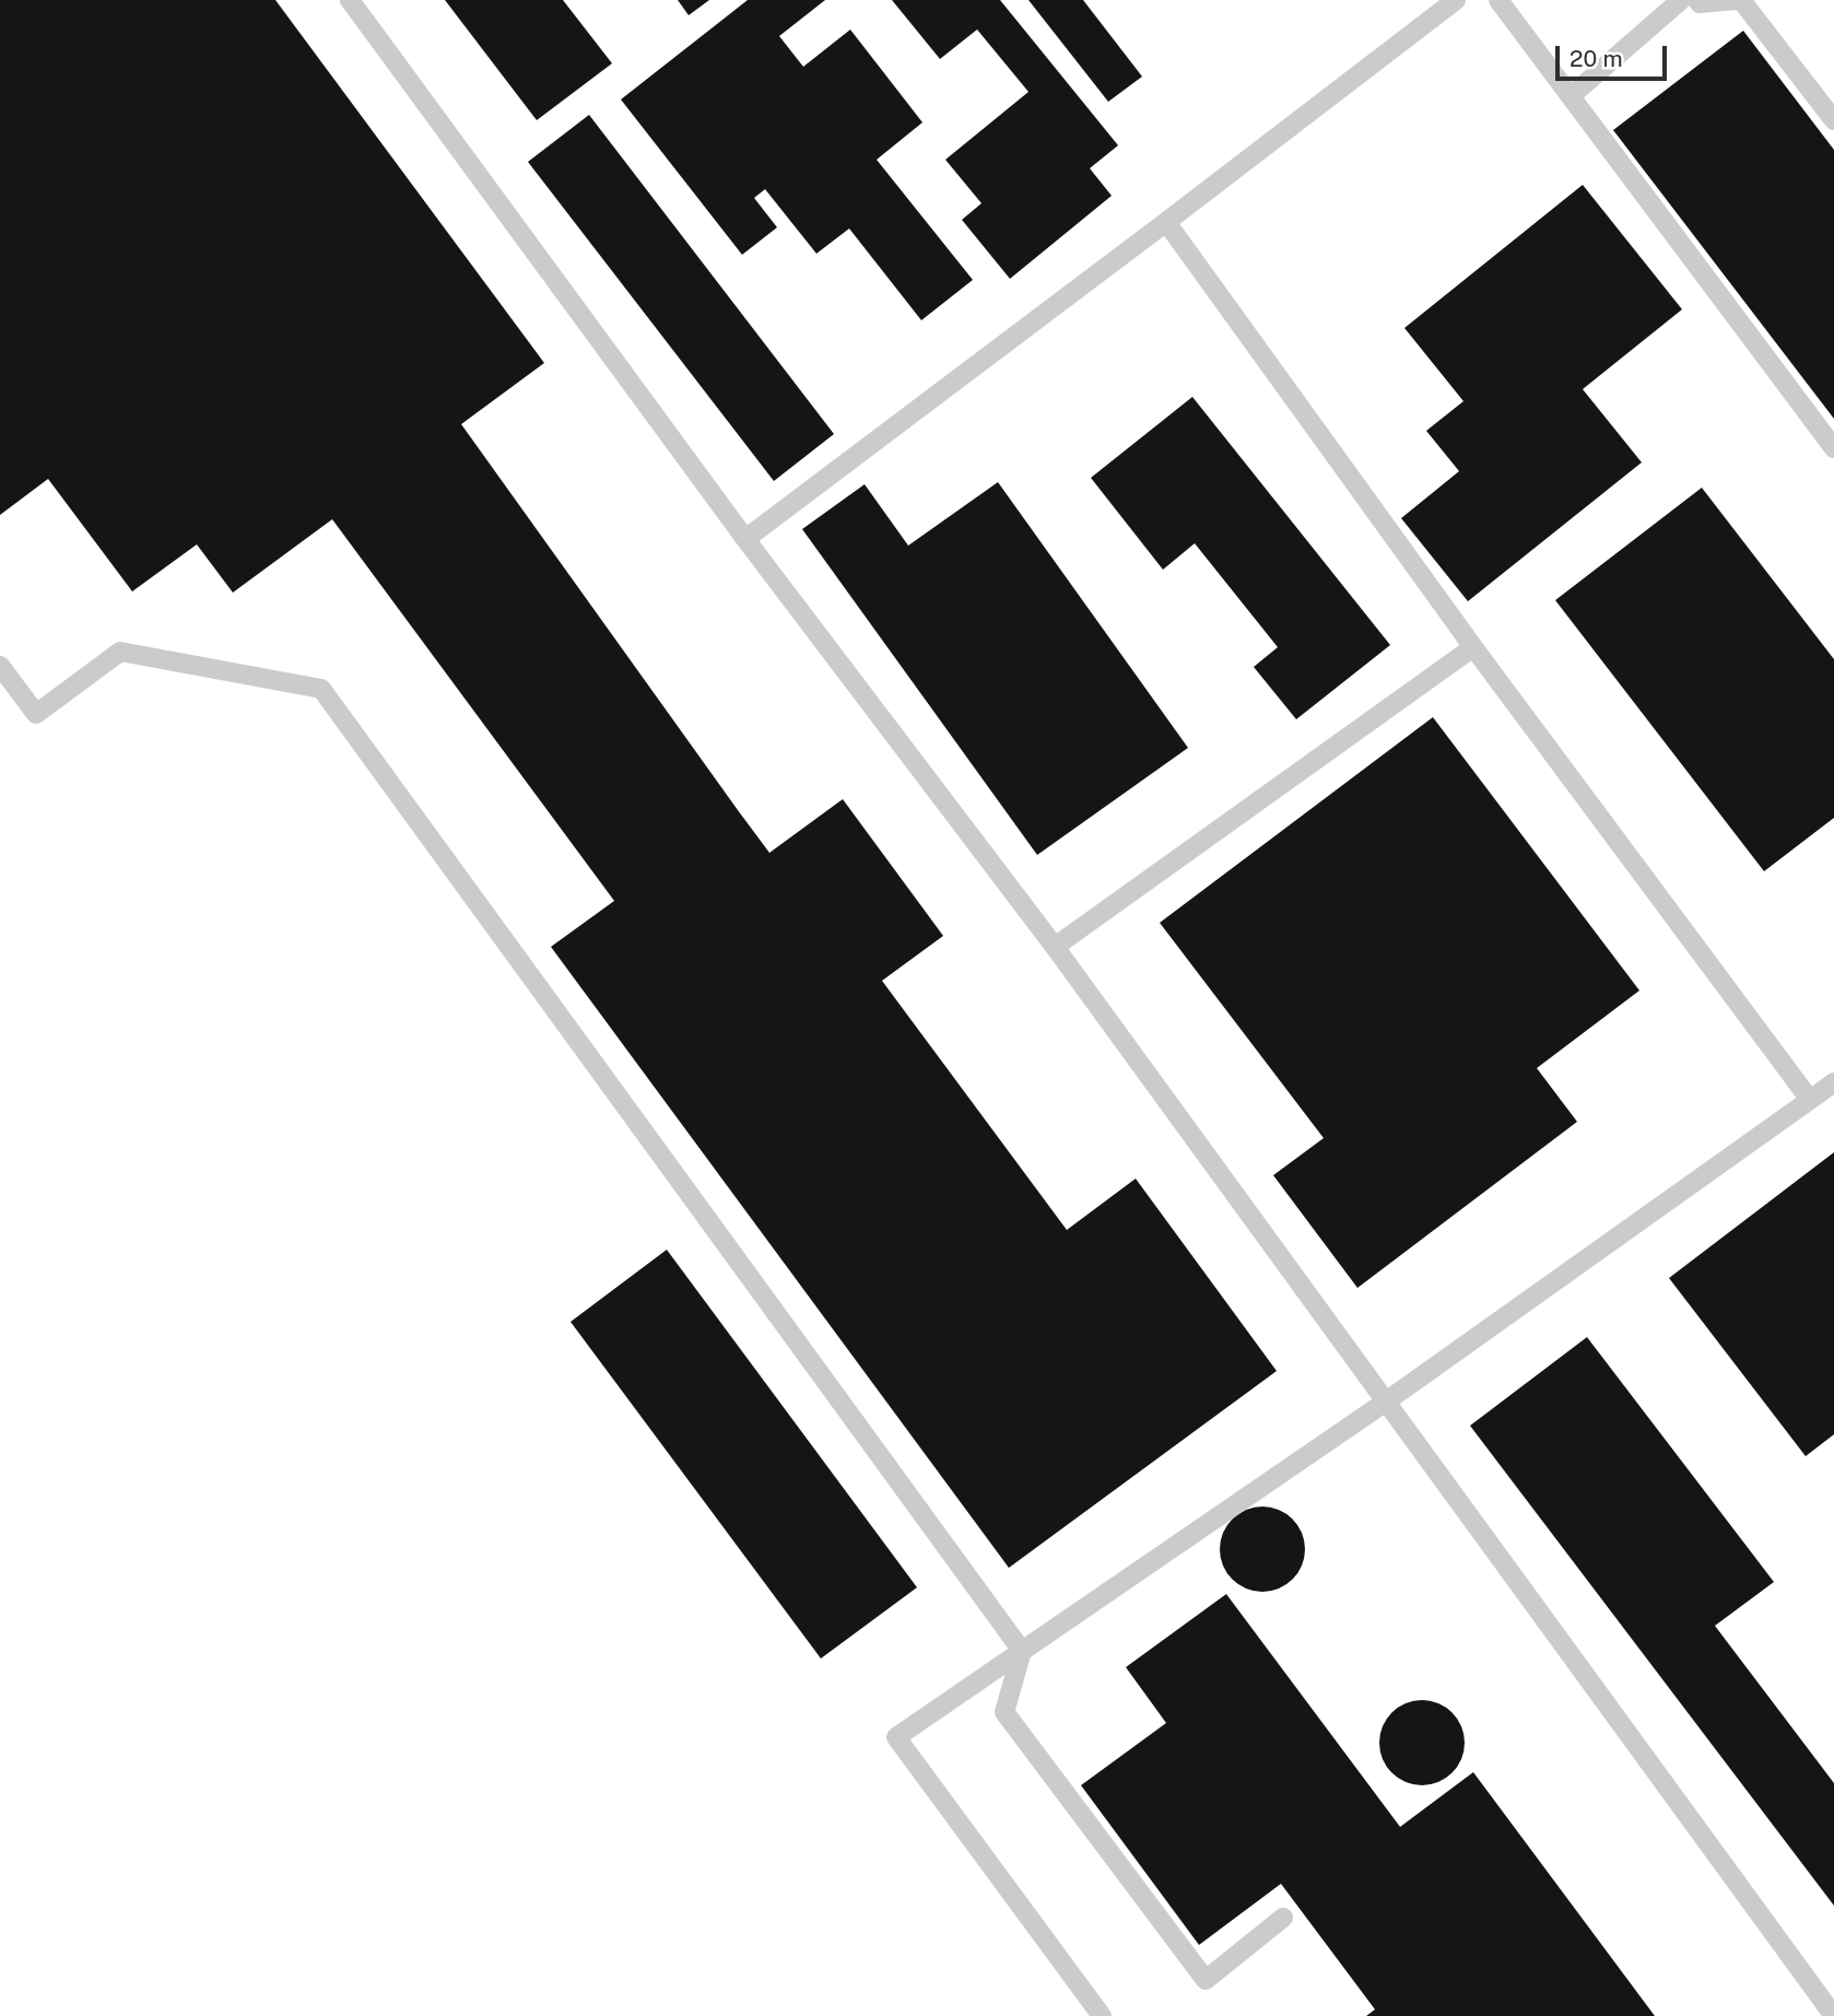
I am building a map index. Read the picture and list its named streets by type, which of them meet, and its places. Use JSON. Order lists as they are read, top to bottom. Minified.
{"scale_bar":"20 m"}
